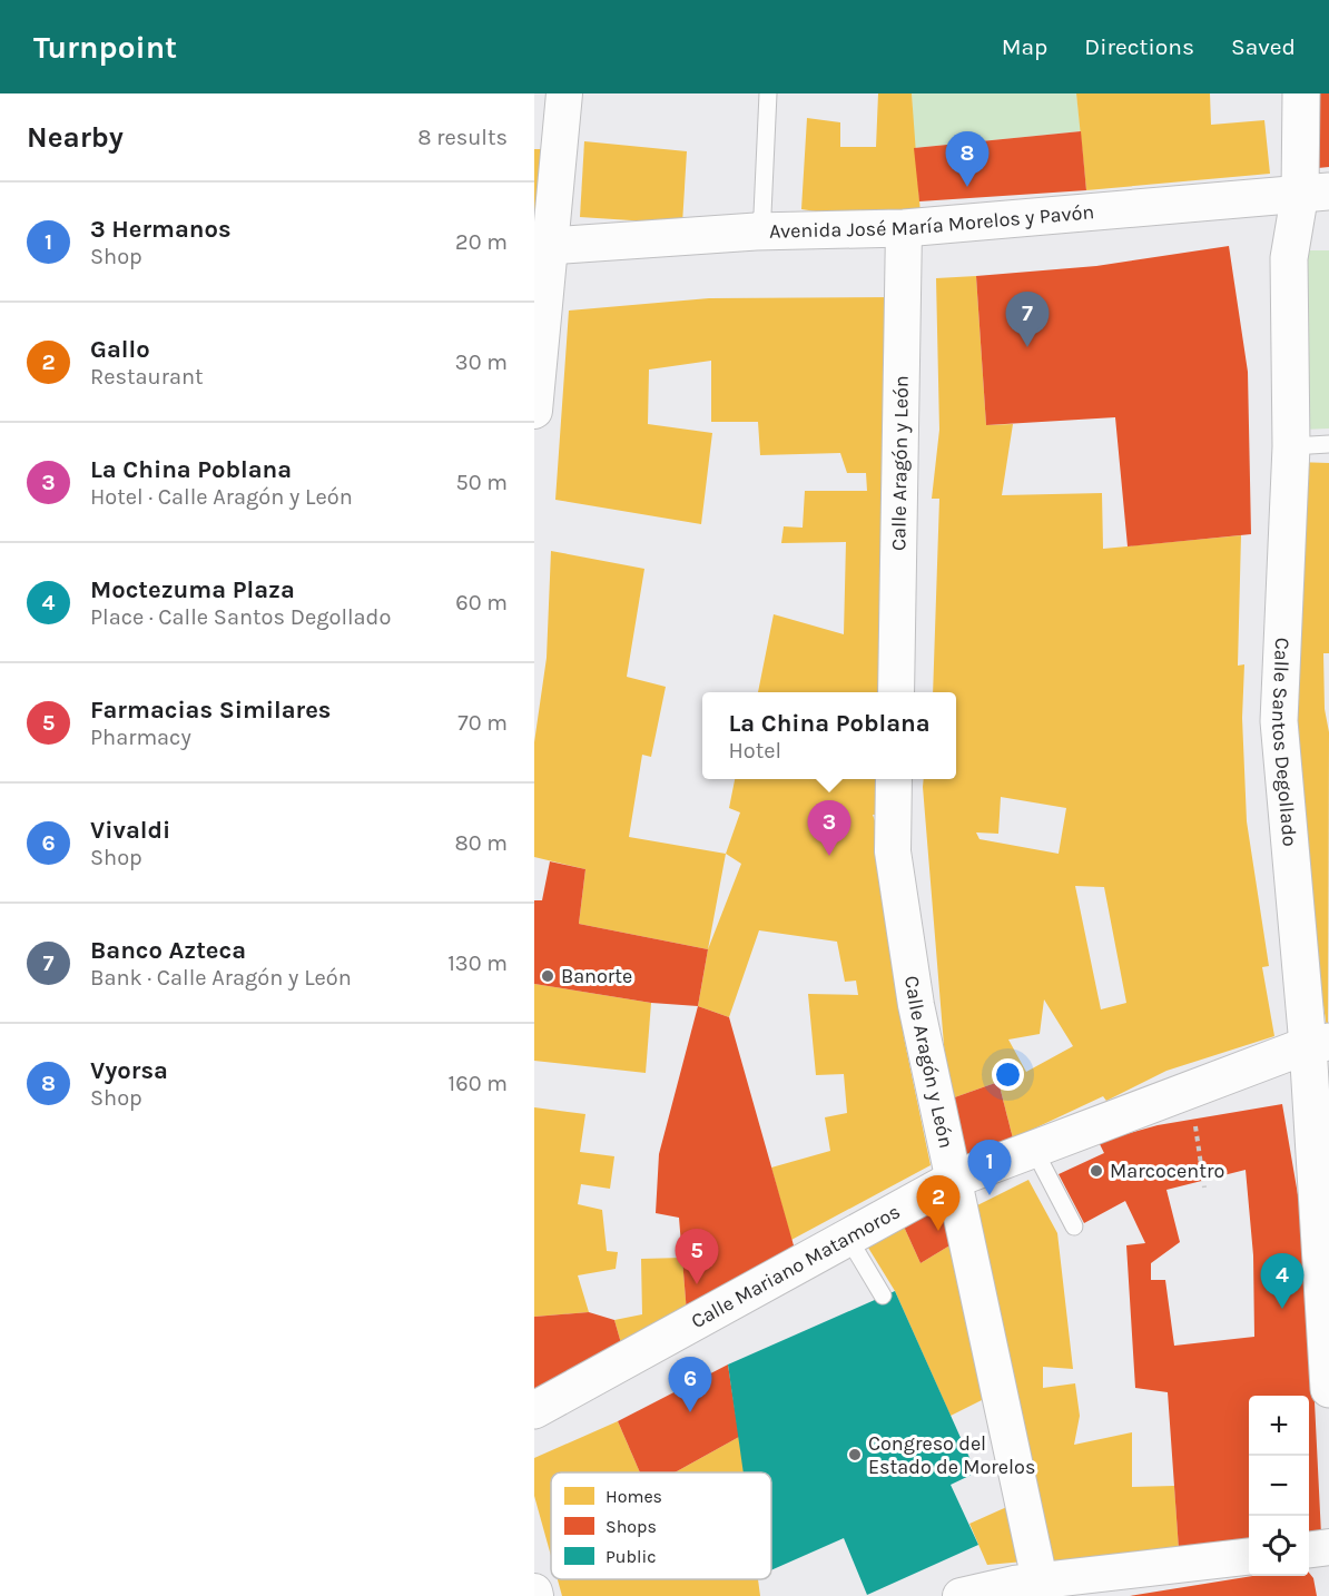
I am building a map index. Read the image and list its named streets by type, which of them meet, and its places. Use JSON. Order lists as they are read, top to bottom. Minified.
{"streets":{"street":["Avenida José María Morelos y Pavón","Calle Aragón y León","Calle Santos Degollado","Calle Mariano Matamoros"]},"crossings":[["Avenida José María Morelos y Pavón","Calle Aragón y León"],["Avenida José María Morelos y Pavón","Calle Santos Degollado"],["Calle Aragón y León","Calle Mariano Matamoros"],["Calle Santos Degollado","Calle Mariano Matamoros"]],"places":["Banorte","Marcocentro","Congreso del Estado de Morelos"],"legend":["Homes","Shops","Public"],"page":{"header":"Turnpoint","nav":["Map","Directions","Saved"],"heading":["Nearby","8 results"],"pins":["8","7","3","1","2","5","4","6"],"list":[{"mark":"1","name":"3 Hermanos","note":"Shop","value":"20 m"},{"mark":"2","name":"Gallo","note":"Restaurant","value":"30 m"},{"mark":"3","name":"La China Poblana","note":"Hotel · Calle Aragón y León","value":"50 m"},{"mark":"4","name":"Moctezuma Plaza","note":"Place · Calle Santos Degollado","value":"60 m"},{"mark":"5","name":"Farmacias Similares","note":"Pharmacy","value":"70 m"},{"mark":"6","name":"Vivaldi","note":"Shop","value":"80 m"},{"mark":"7","name":"Banco Azteca","note":"Bank · Calle Aragón y León","value":"130 m"},{"mark":"8","name":"Vyorsa","note":"Shop","value":"160 m"}],"popup":["La China Poblana","Hotel"],"map_buttons":["+","−"]}}
